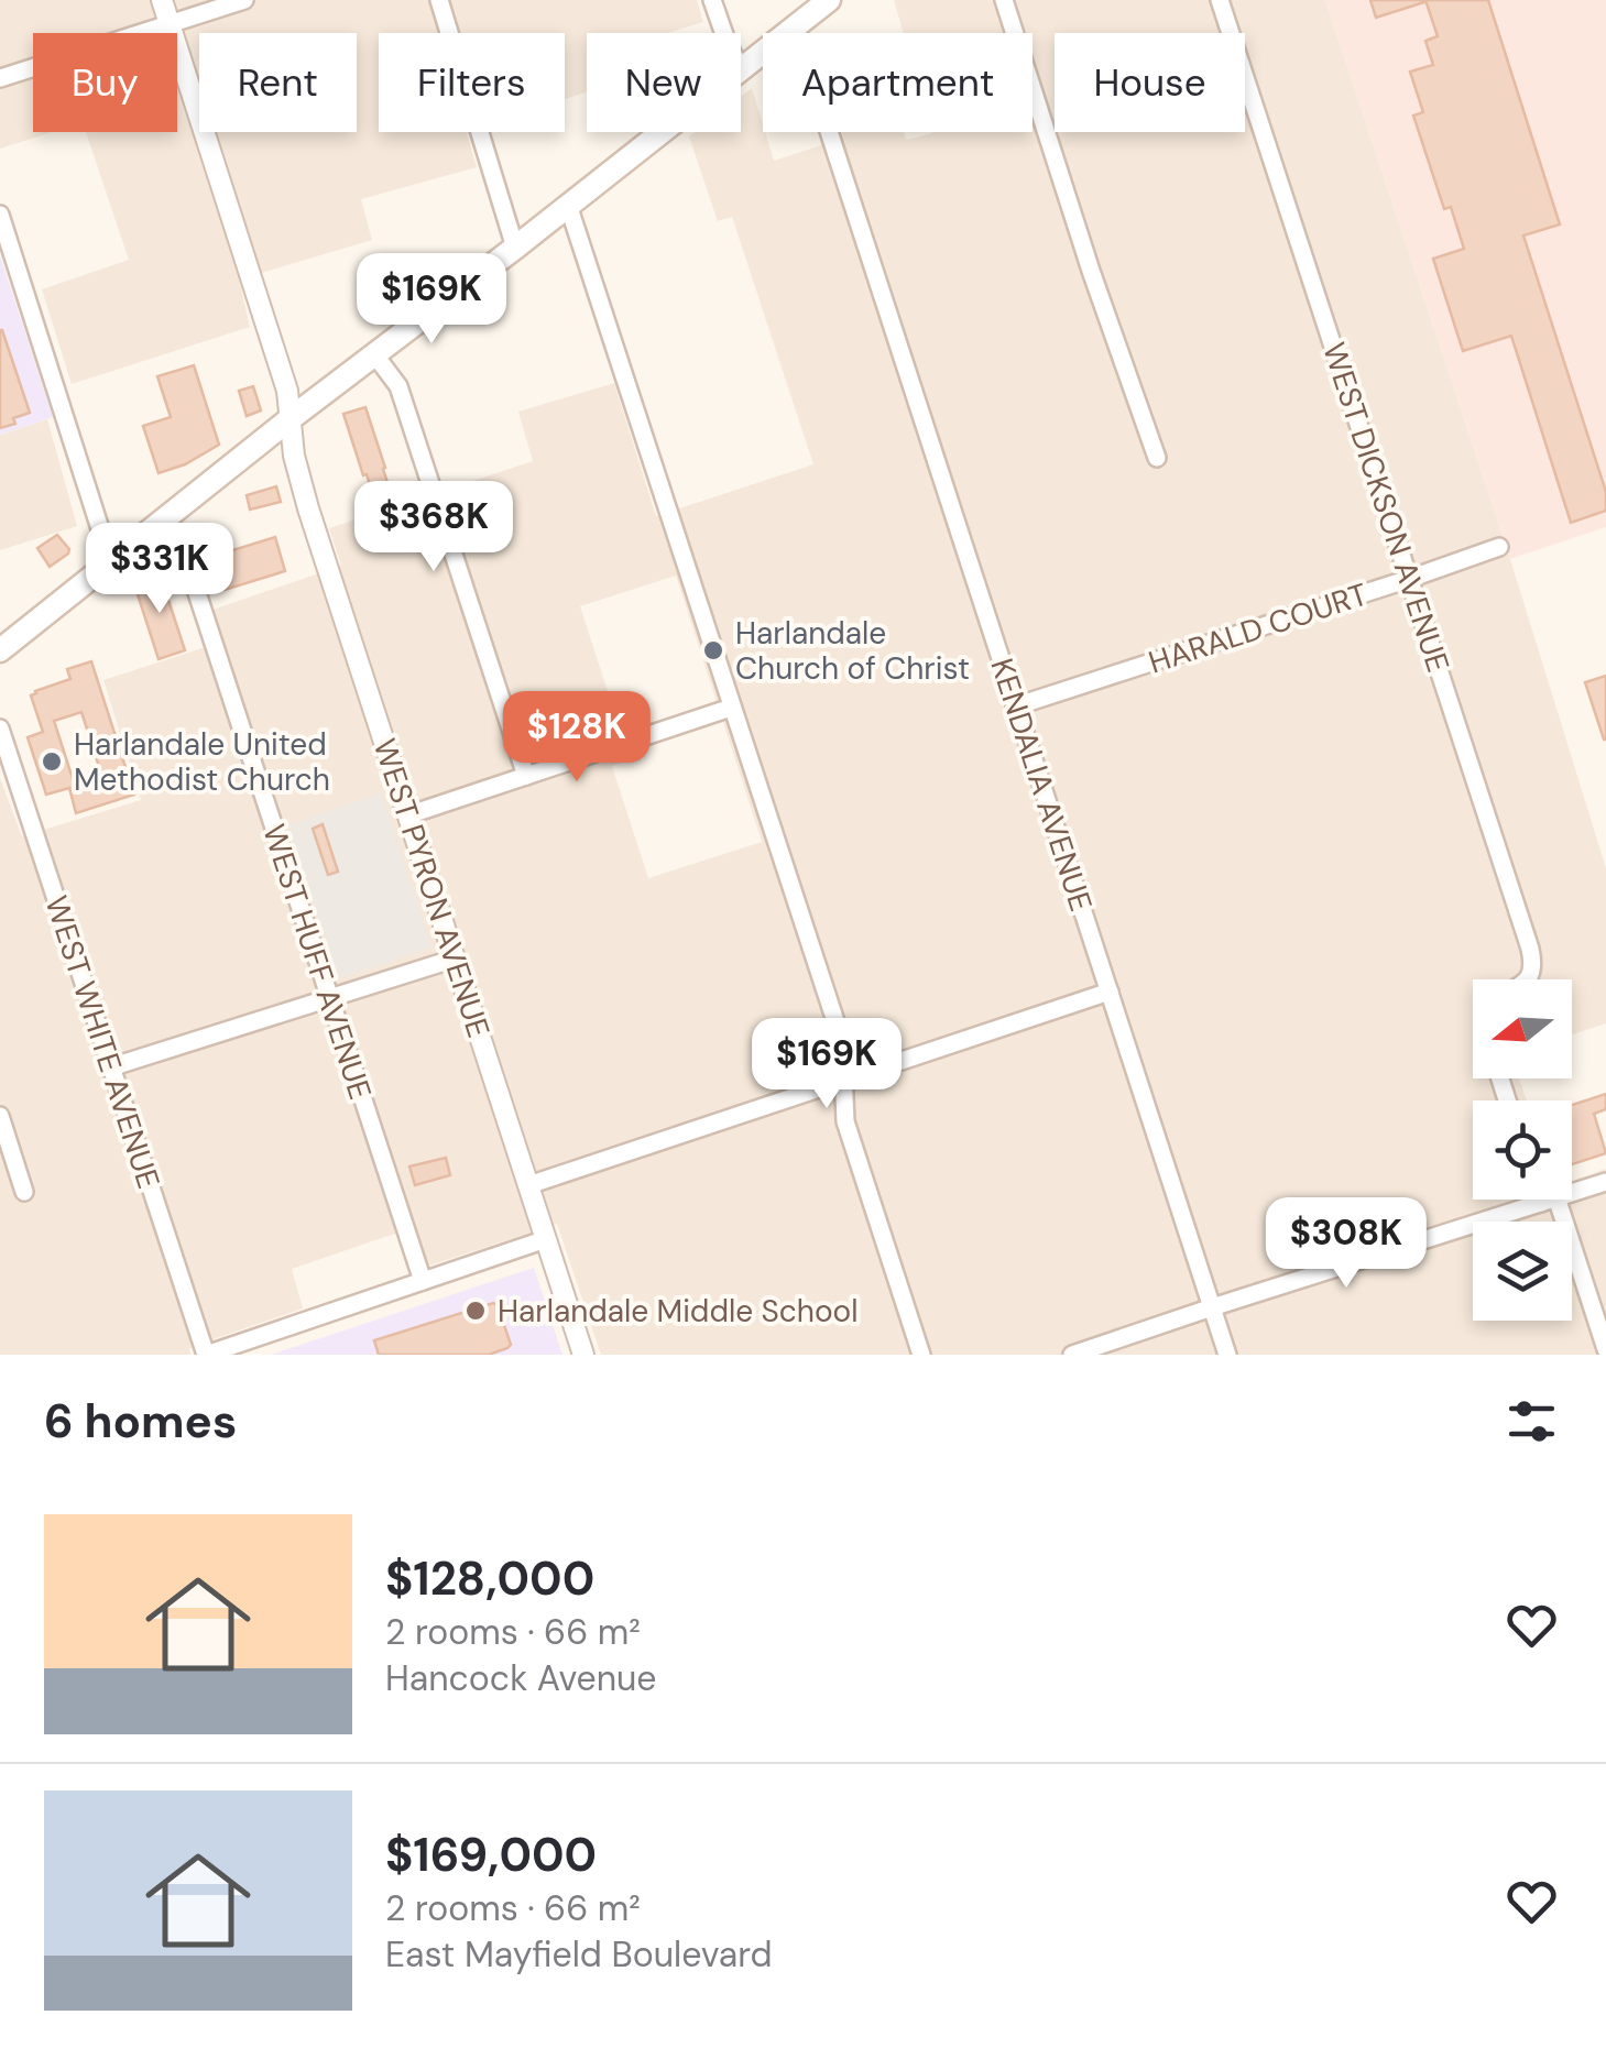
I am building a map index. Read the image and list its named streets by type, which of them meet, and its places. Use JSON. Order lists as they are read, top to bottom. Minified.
{"streets":{"street":["WEST DICKSON AVENUE","HARALD COURT","KENDALIA AVENUE","WEST PYRON AVENUE","WEST HUFF AVENUE","WEST WHITE AVENUE"]},"crossings":[["WEST DICKSON AVENUE","HARALD COURT"],["HARALD COURT","KENDALIA AVENUE"]],"places":["Harlandale Church of Christ","Harlandale United Methodist Church","Harlandale Middle School"],"north":"left","page":{"chip":["Buy","Rent","Filters","New","Apartment","House"],"price":["$169K","$368K","$331K","$128K","$169K","$308K"],"heading":"6 homes","list":[{"name":"$128,000","note":"2 rooms · 66 m² · Hancock Avenue"},{"name":"$169,000","note":"2 rooms · 66 m² · East Mayfield Boulevard"}]}}
